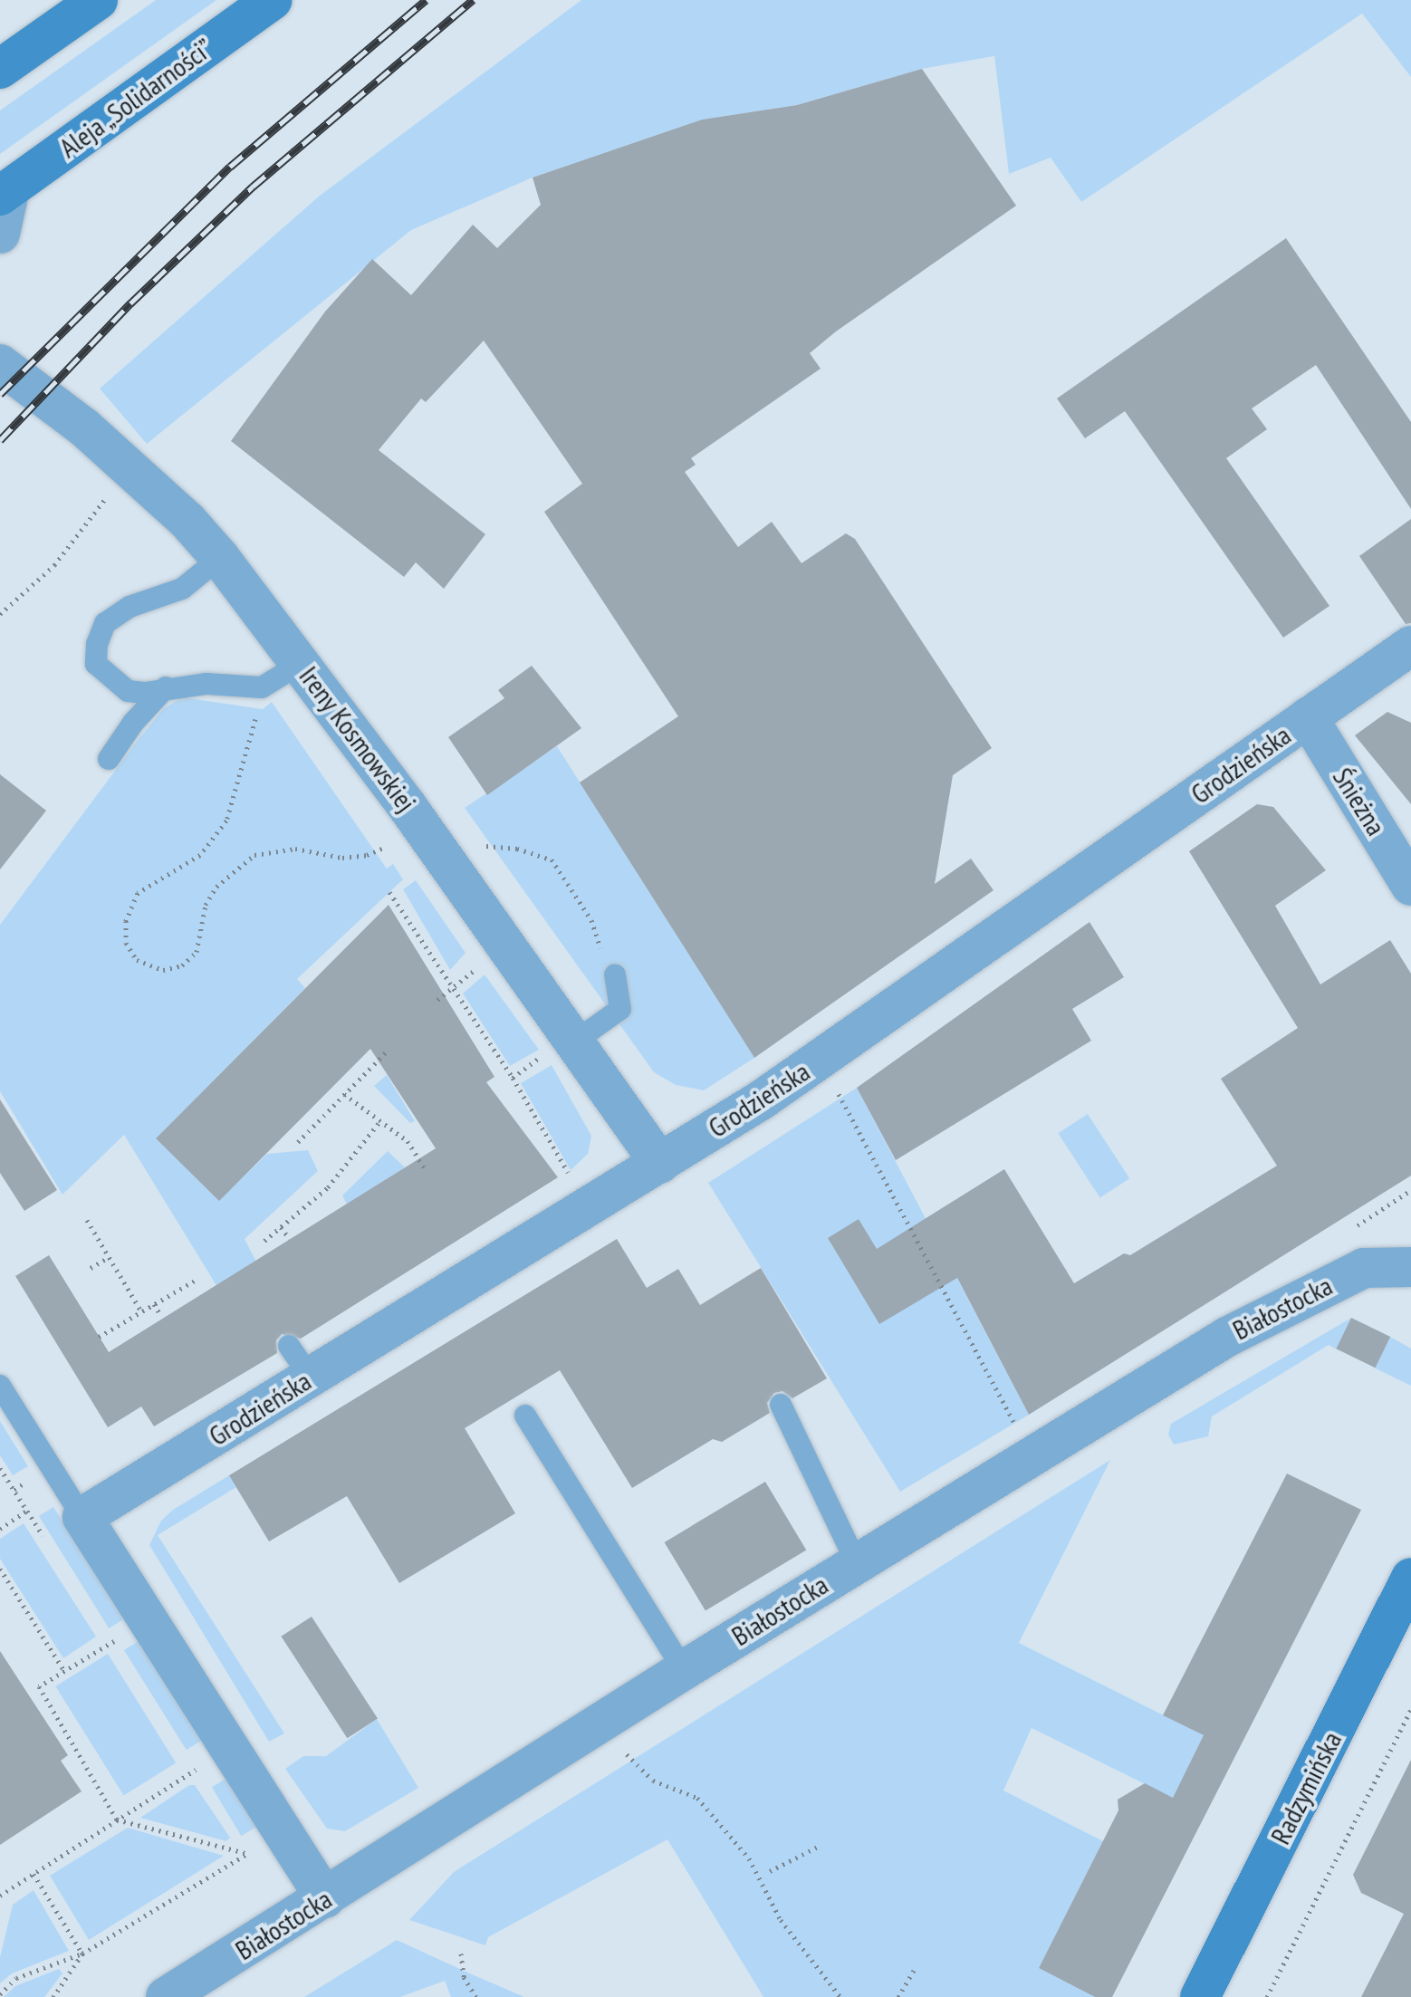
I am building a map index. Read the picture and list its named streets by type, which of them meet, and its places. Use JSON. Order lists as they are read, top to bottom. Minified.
{"streets":{"street":["Aleja „Solidarności”","Ireny Kosmowskiej","Grodzieńska","Śnieżna","Białostocka","Radzymińska"]},"crossings":[["Ireny Kosmowskiej","Grodzieńska"],["Grodzieńska","Śnieżna"]]}
